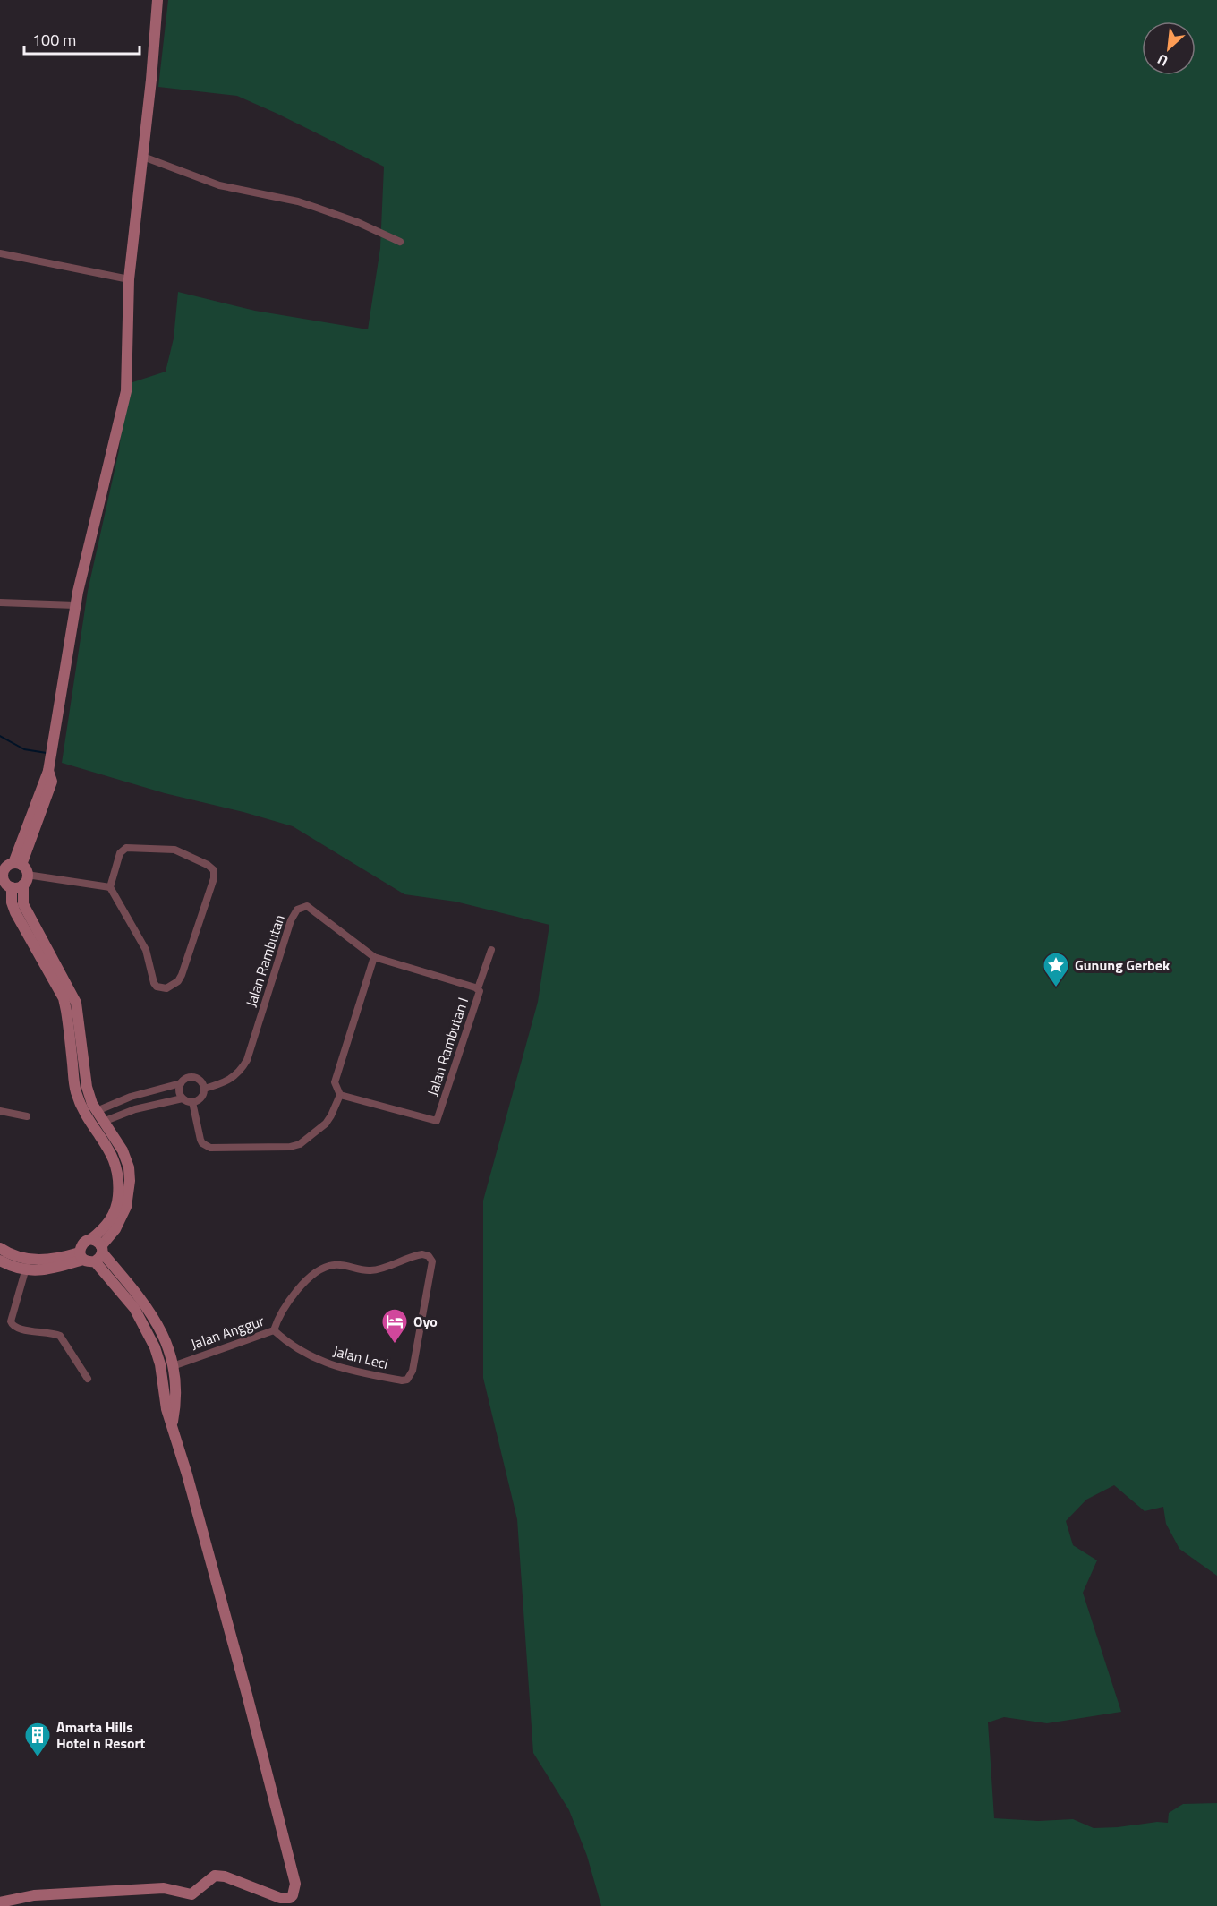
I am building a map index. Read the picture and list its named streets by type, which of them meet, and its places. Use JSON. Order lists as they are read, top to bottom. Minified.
{"streets":{"street":["Jalan Rambutan","Jalan Rambutan I","Jalan Anggur","Jalan Leci"]},"crossings":[["Jalan Rambutan","Jalan Rambutan I"],["Jalan Anggur","Jalan Leci"]],"places":{"place":["Gunung Gerbek"],"hotel":["Oyo"],"building":["Amarta Hills Hotel n Resort"]},"scale_bar":"100 m","north":"bottom left"}
